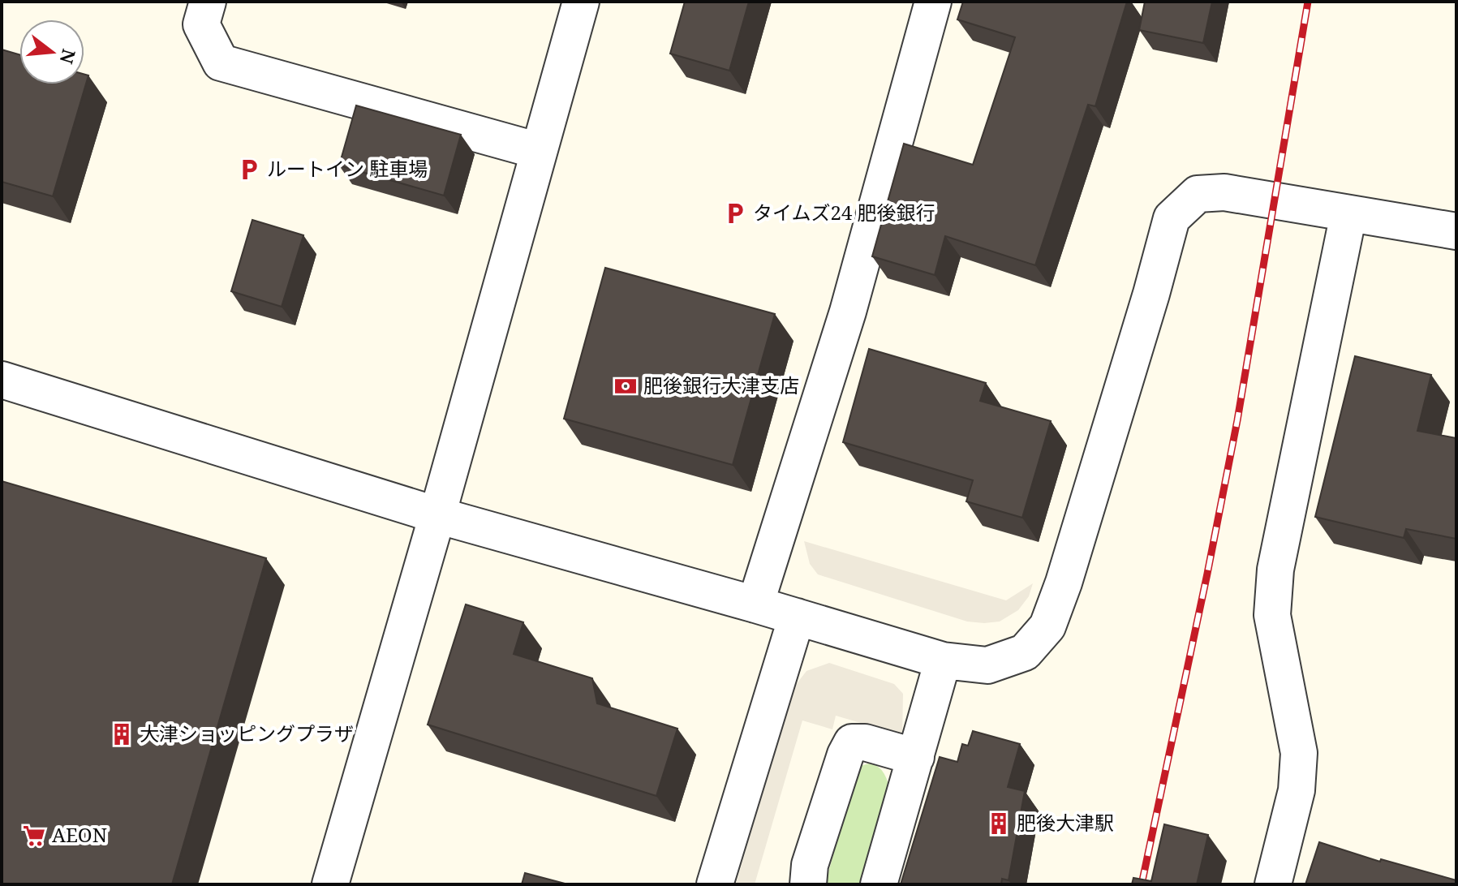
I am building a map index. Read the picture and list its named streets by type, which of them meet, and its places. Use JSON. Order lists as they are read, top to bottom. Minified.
{"places":{"parking":["ルートイン 駐車場","タイムズ24 肥後銀行"],"bank":["肥後銀行大津支店"],"building":["大津ショッピングプラザ","肥後大津駅"],"supermarket":["AEON"]},"north":"right"}
